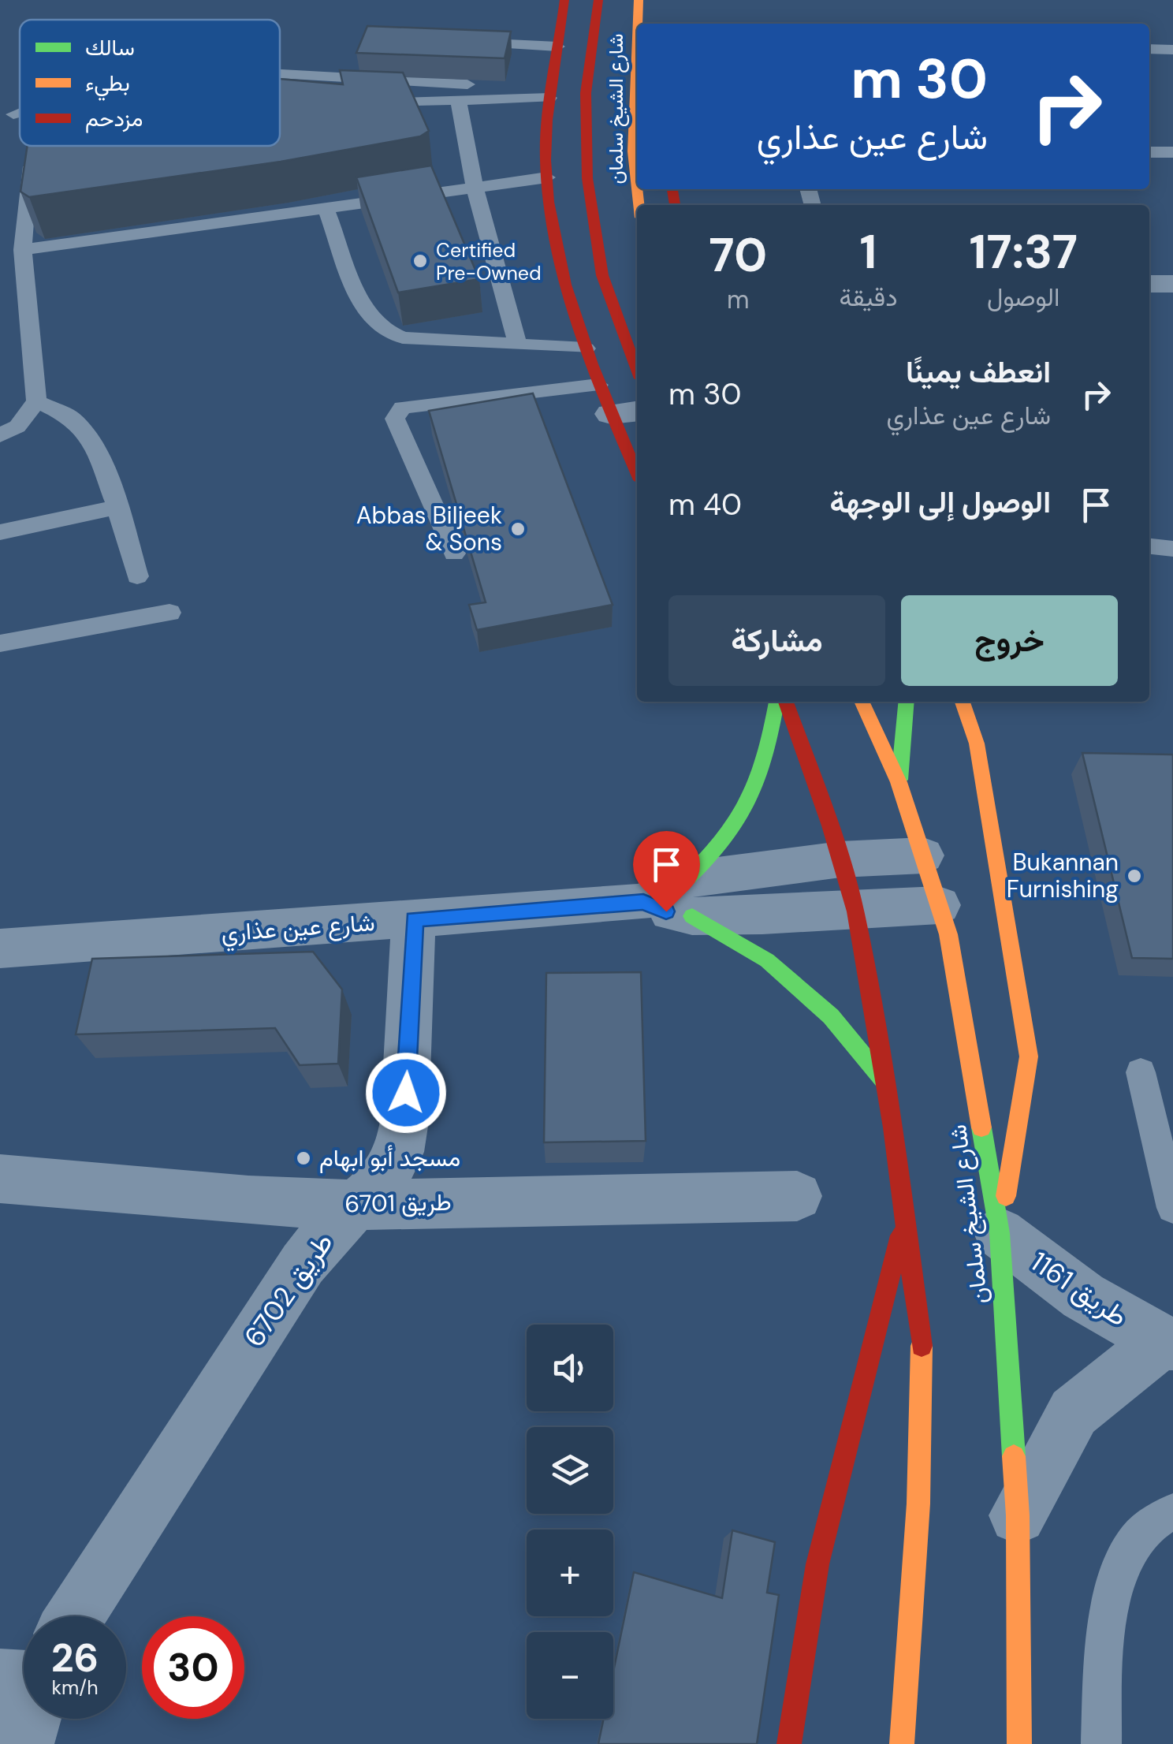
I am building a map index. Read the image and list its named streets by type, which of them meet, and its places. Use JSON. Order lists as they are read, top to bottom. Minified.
{"streets":{"main road":["شارع الشيخ سلمان"],"street":["شارع عين عذاري","طريق 6701","طريق 1161","طريق 6702"]},"crossings":[["شارع الشيخ سلمان","شارع عين عذاري"],["شارع الشيخ سلمان","طريق 1161"],["شارع عين عذاري","طريق 6702"],["طريق 6701","طريق 6702"]],"places":["Certified Pre-Owned","Abbas Biljeek & Sons","Bukannan Furnishing","مسجد أبو ابهام"],"legend":["سالك","بطيء","مزدحم"],"page":{"turn":["30 m","شارع عين عذاري"],"eta":["17:37","الوصول","1","دقيقة","70","m"],"list":[{"name":"انعطف يمينًا","note":"شارع عين عذاري","value":"30 m"},{"name":"الوصول إلى الوجهة","value":"40 m"}],"buttons":["خروج","مشاركة"],"map_buttons":["+","−"],"speed":"26 km/h","limit":"30"}}
